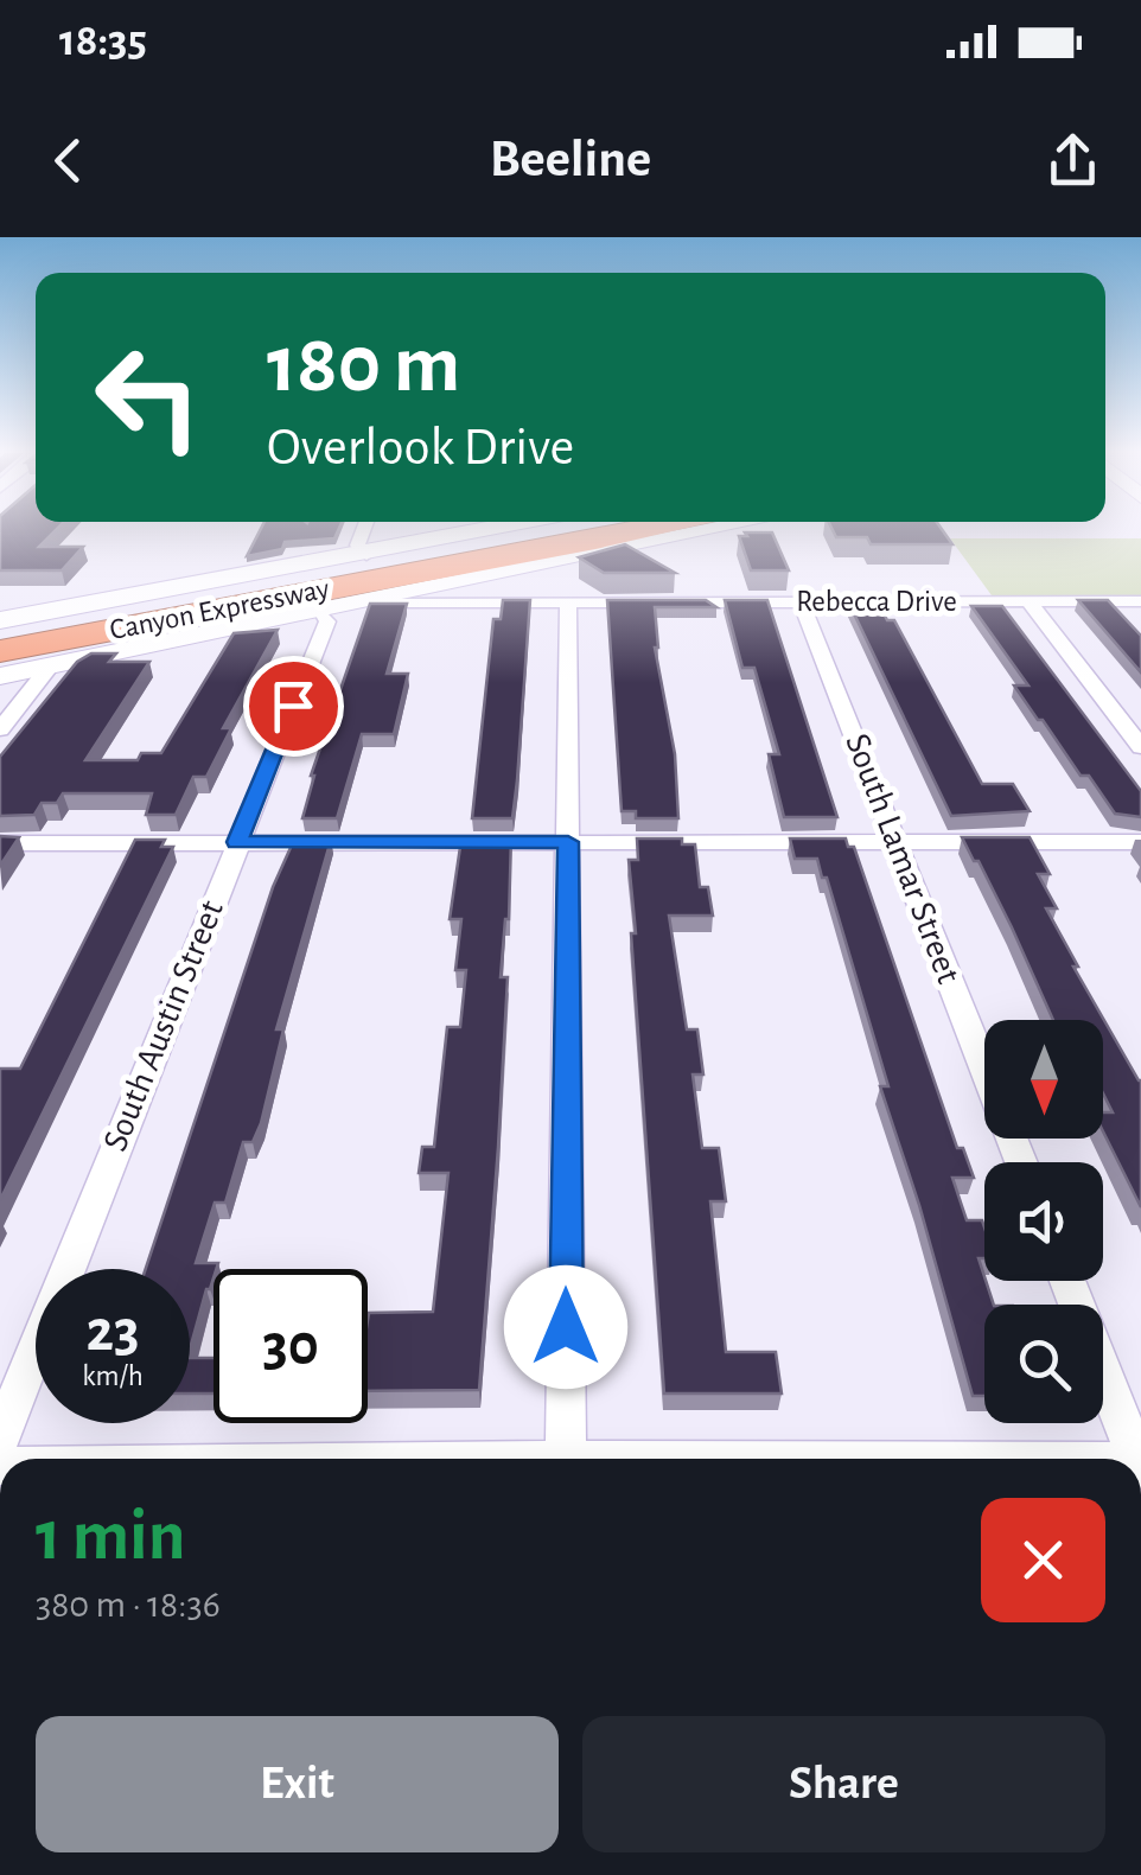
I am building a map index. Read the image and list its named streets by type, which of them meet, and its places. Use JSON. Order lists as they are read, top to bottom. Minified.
{"streets":{"highway":["Canyon Expressway"],"street":["Rebecca Drive","South Lamar Street","South Austin Street"]},"crossings":[["Rebecca Drive","South Lamar Street"]],"north":"bottom","page":{"status":"18:35","header":"Beeline","turn":["180 m","Overlook Drive"],"speed":"23 km/h","limit":"30","heading":["1 min","380 m · 18:36"],"buttons":["Exit","Share"]}}
